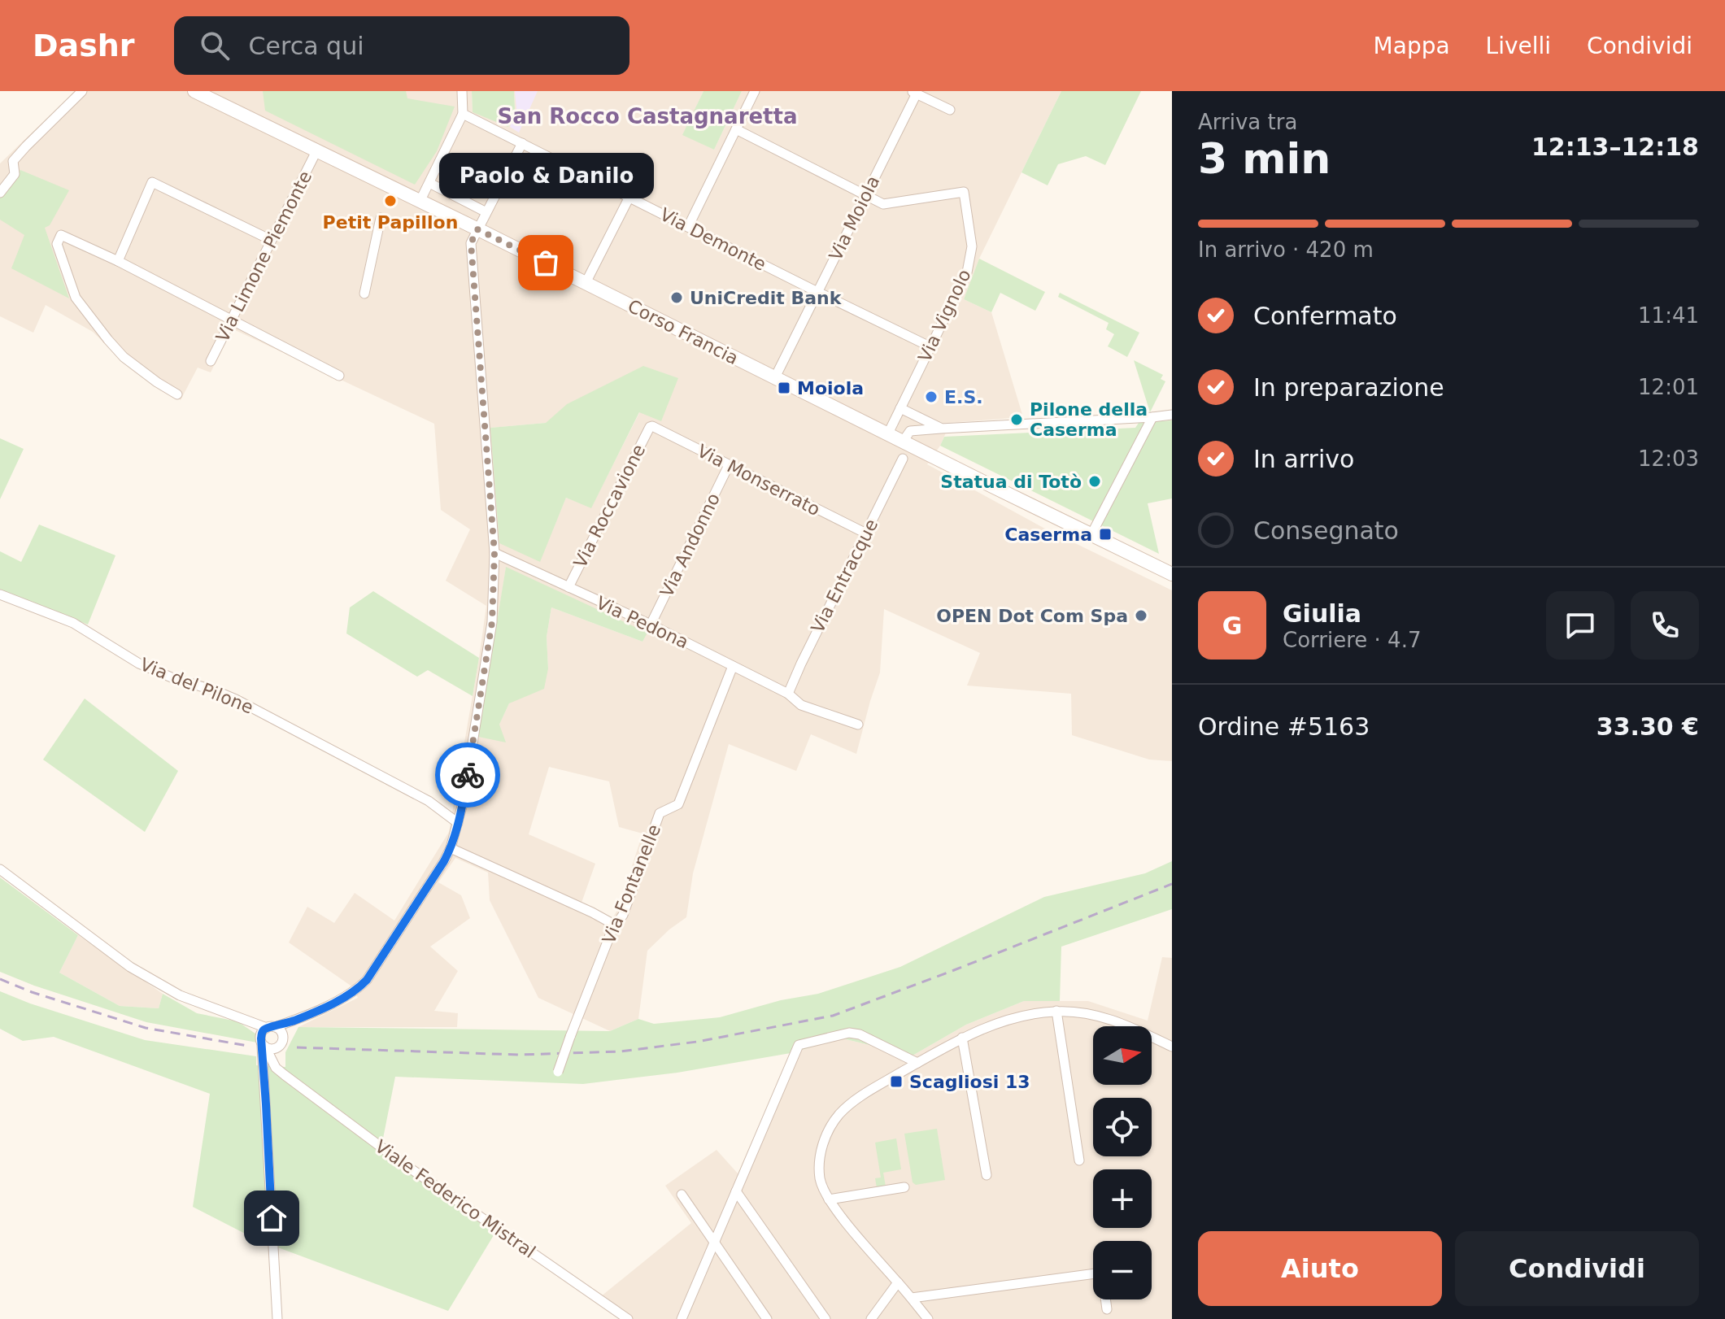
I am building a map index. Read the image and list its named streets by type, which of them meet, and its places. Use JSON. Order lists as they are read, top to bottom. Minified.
{"streets":{"main road":["Corso Francia"],"street":["Via Moiola","Via Demonte","Via Limone Piemonte","Via Vignolo","Via Monserrato","Via Roccavione","Via Andonno","Via Entracque","Via Pedona","Via del Pilone","Via Fontanelle","Viale Federico Mistral"]},"crossings":[["Via Moiola","Via Demonte"],["Via Moiola","Via Vignolo"],["Via Moiola","Corso Francia"],["Via Demonte","Via Vignolo"],["Via Limone Piemonte","Corso Francia"],["Via Vignolo","Corso Francia"],["Via Monserrato","Via Roccavione"],["Via Monserrato","Via Andonno"],["Via Monserrato","Via Entracque"],["Via Roccavione","Via Pedona"],["Via Andonno","Via Pedona"],["Via Entracque","Via Pedona"],["Via Pedona","Via Fontanelle"]],"districts":["San Rocco Castagnaretta"],"places":{"other":["Petit Papillon","Paolo & Danilo","UniCredit Bank","E.S.","Pilone della Caserma","Statua di Totò","OPEN Dot Com Spa"],"transit":["Moiola","Caserma","Scagliosi 13"]},"north":"right","page":{"header":"Dashr","search":"Cerca qui","nav":["Mappa","Livelli","Condividi"],"heading":["3 min","Arriva tra","12:13–12:18"],"panel":["Giulia","Corriere · 4.7","Ordine #5163","33.30 €"],"bubble":"Paolo & Danilo","bar":"In arrivo · 420 m","list":[["Confermato","11:41"],["In preparazione","12:01"],["In arrivo","12:03"],"Consegnato"],"round":"G","map_buttons":["+","−"],"buttons":["Aiuto","Condividi"]}}
